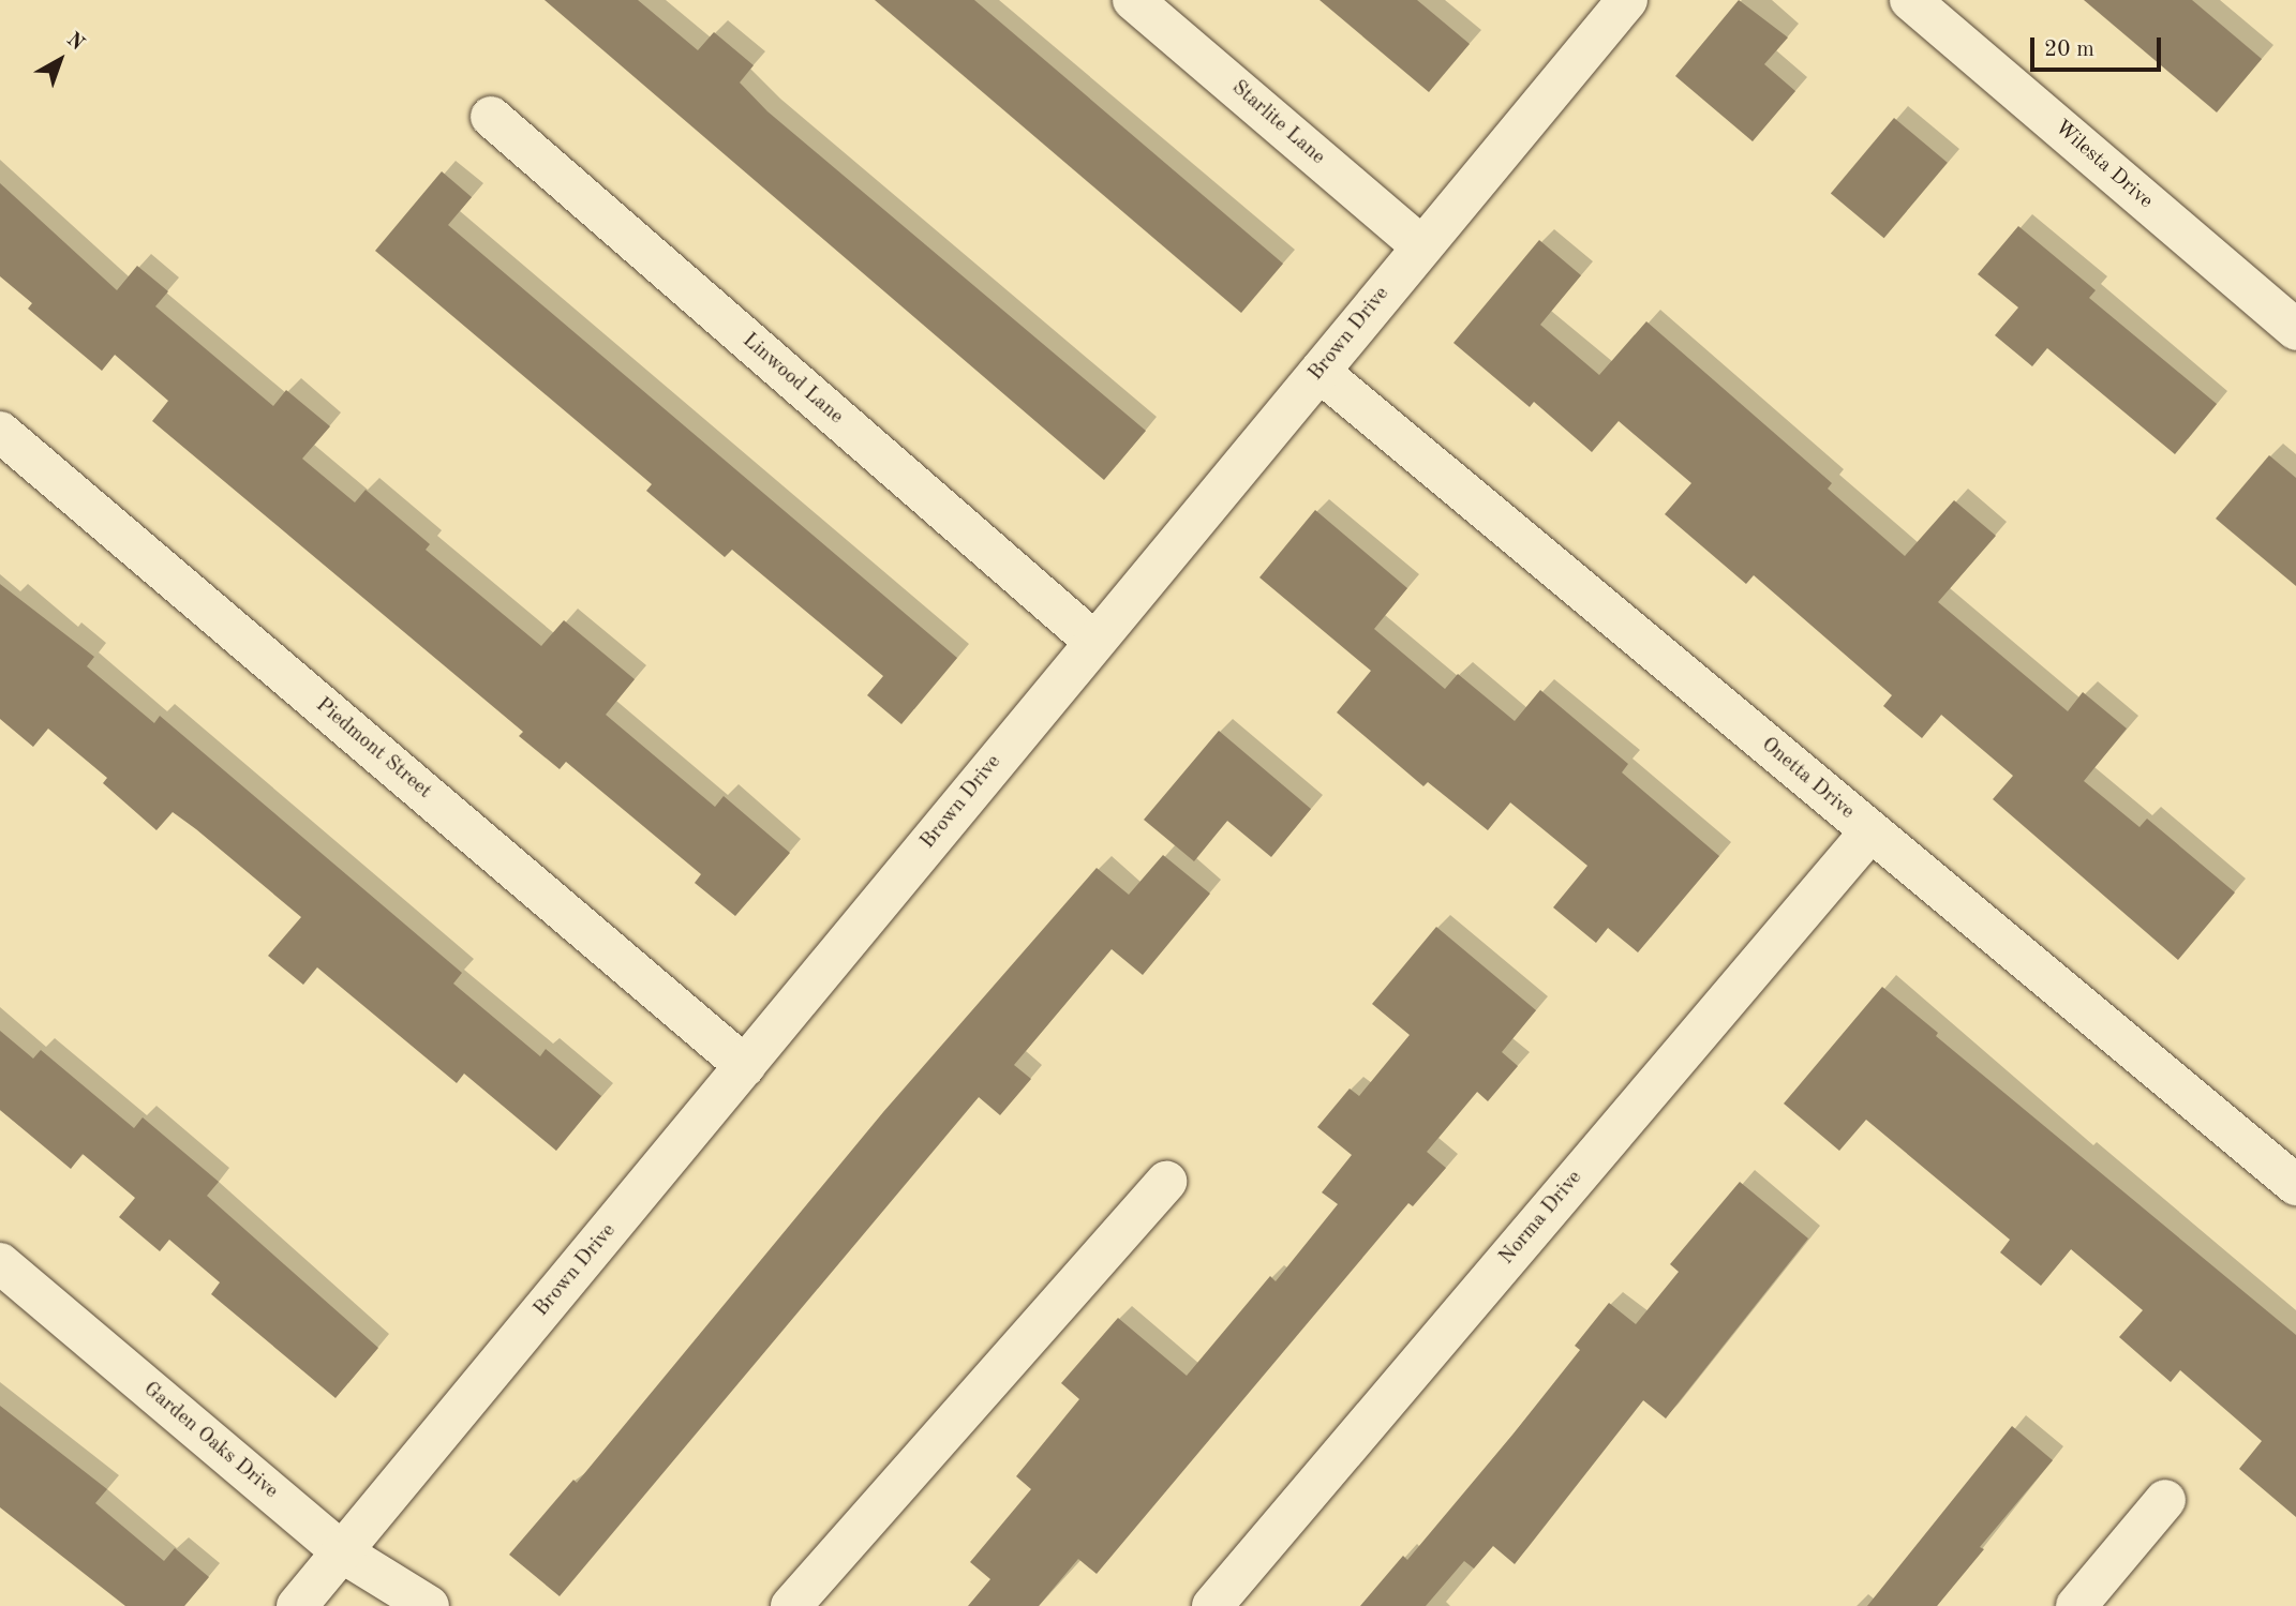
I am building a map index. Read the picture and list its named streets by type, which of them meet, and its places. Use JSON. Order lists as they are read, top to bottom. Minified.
{"streets":{"street":["Starlite Lane","Wilesta Drive","Brown Drive","Linwood Lane","Piedmont Street","Onetta Drive","Norma Drive","Garden Oaks Drive"]},"crossings":[["Starlite Lane","Brown Drive"],["Brown Drive","Linwood Lane"],["Brown Drive","Piedmont Street"],["Brown Drive","Onetta Drive"],["Brown Drive","Garden Oaks Drive"],["Onetta Drive","Norma Drive"]],"scale_bar":"20 m","north":"top right"}
